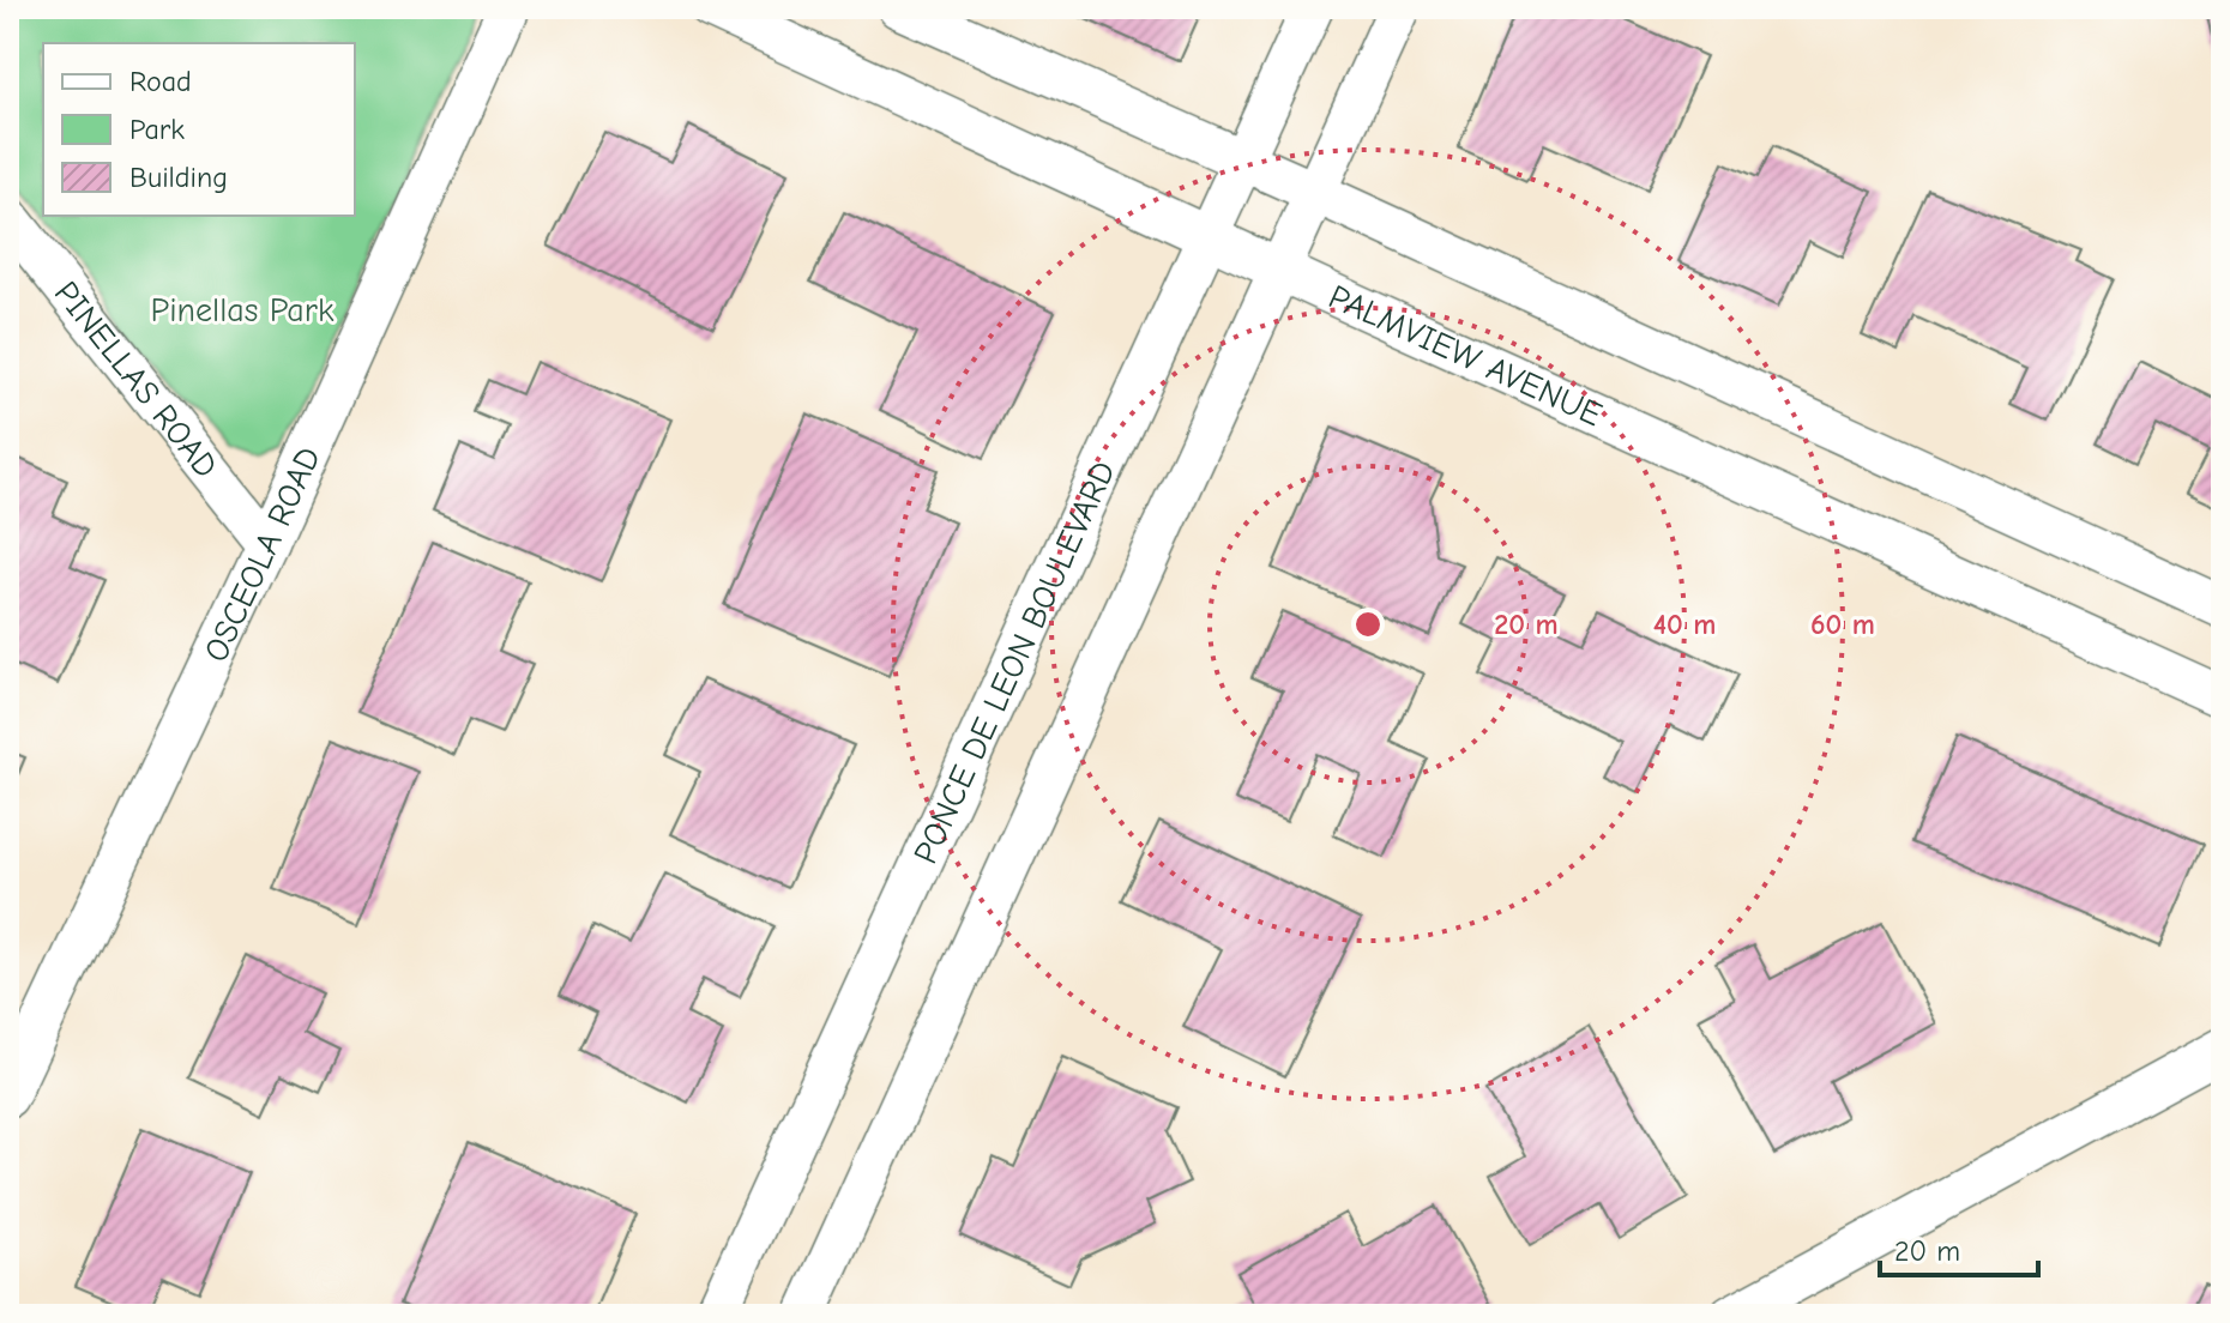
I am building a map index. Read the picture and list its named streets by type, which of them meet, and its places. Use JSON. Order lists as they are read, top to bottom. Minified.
{"streets":{"street":["PALMVIEW AVENUE","PINELLAS ROAD","OSCEOLA ROAD","PONCE DE LEON BOULEVARD"]},"crossings":[["PALMVIEW AVENUE","PONCE DE LEON BOULEVARD"],["PINELLAS ROAD","OSCEOLA ROAD"]],"parks":["Pinellas Park"],"legend":["Road","Park","Building"],"scale_bar":"20 m","rings":["20 m","40 m","60 m"]}
